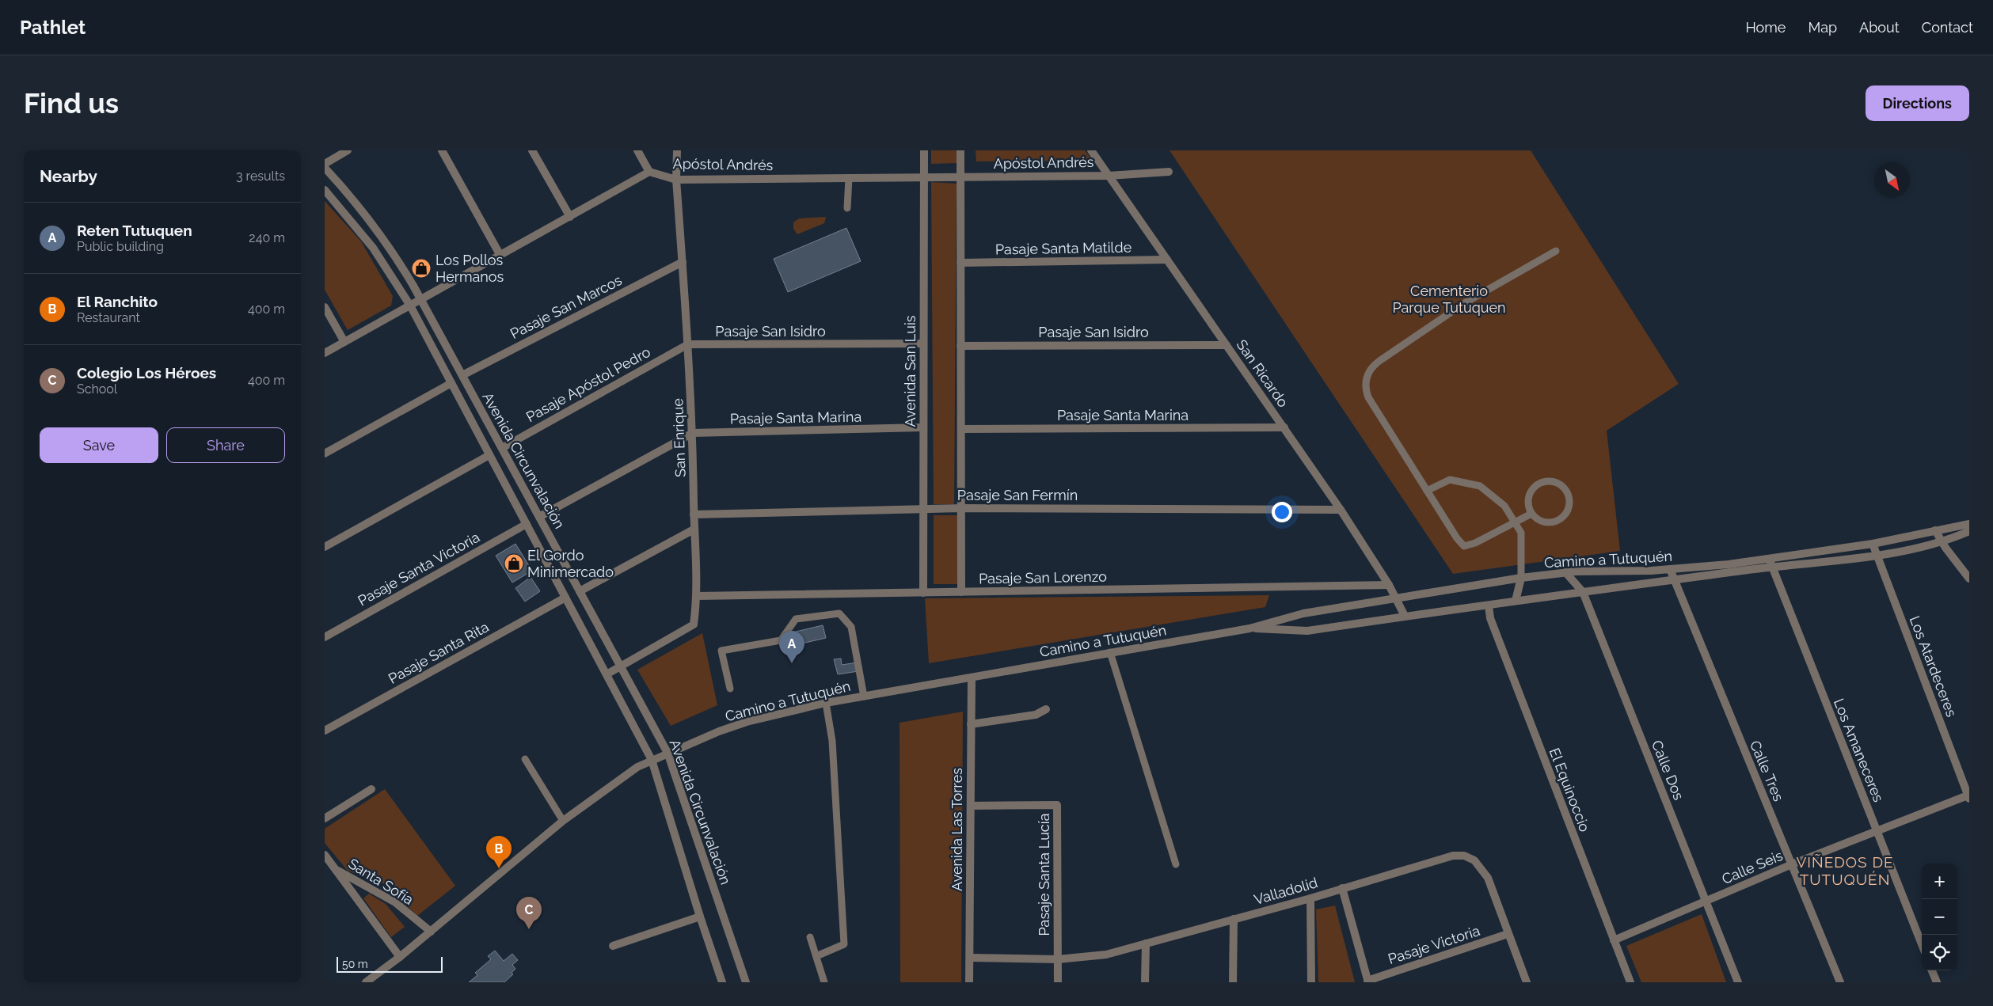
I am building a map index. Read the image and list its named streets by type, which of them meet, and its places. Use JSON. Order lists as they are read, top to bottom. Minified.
{"streets":{"street":["Apóstol Andrés","Pasaje Santa Matilde","Pasaje San Marcos","Pasaje San Isidro","Avenida San Luis","San Ricardo","Pasaje Apóstol Pedro","Pasaje Santa Marina","San Enrique","Avenida Circunvalación","Pasaje San Fermín","Camino a Tutuquén","Pasaje Santa Victoria","Pasaje San Lorenzo","Pasaje Santa Rita","Los Atardeceres","Los Amaneceres","Calle Dos","Calle Tres","El Equinoccio","Avenida Las Torres","Calle Seis","Pasaje Santa Lucía","Santa Sofía","Valladolid","Pasaje Victoria"]},"crossings":[["Apóstol Andrés","Avenida San Luis"],["Apóstol Andrés","San Ricardo"],["Apóstol Andrés","San Enrique"],["Pasaje Santa Matilde","San Ricardo"],["Pasaje San Marcos","San Enrique"],["Pasaje San Marcos","Avenida Circunvalación"],["Pasaje San Isidro","Avenida San Luis"],["Pasaje San Isidro","San Ricardo"],["Pasaje San Isidro","Pasaje Apóstol Pedro"],["Pasaje San Isidro","San Enrique"],["Avenida San Luis","Pasaje Santa Marina"],["Avenida San Luis","Pasaje San Fermín"],["Avenida San Luis","Pasaje San Lorenzo"],["San Ricardo","Pasaje Santa Marina"],["San Ricardo","Pasaje San Fermín"],["San Ricardo","Camino a Tutuquén"],["San Ricardo","Pasaje San Lorenzo"],["Pasaje Apóstol Pedro","San Enrique"],["Pasaje Apóstol Pedro","Avenida Circunvalación"],["Pasaje Santa Marina","San Enrique"],["San Enrique","Avenida Circunvalación"],["San Enrique","Pasaje San Fermín"],["San Enrique","Pasaje San Lorenzo"],["Avenida Circunvalación","Camino a Tutuquén"],["Avenida Circunvalación","Pasaje Santa Victoria"],["Avenida Circunvalación","Pasaje Santa Rita"],["Camino a Tutuquén","Los Atardeceres"],["Camino a Tutuquén","Los Amaneceres"],["Camino a Tutuquén","Calle Dos"],["Camino a Tutuquén","Calle Tres"],["Camino a Tutuquén","El Equinoccio"],["Camino a Tutuquén","Avenida Las Torres"],["Camino a Tutuquén","Santa Sofía"],["Los Atardeceres","Calle Seis"],["Los Amaneceres","Calle Seis"],["Calle Dos","Calle Seis"],["Calle Tres","Calle Seis"],["El Equinoccio","Calle Seis"],["Avenida Las Torres","Pasaje Santa Lucía"],["Avenida Las Torres","Valladolid"],["Pasaje Santa Lucía","Valladolid"],["Valladolid","Pasaje Victoria"]],"districts":["VIÑEDOS DE TUTUQUÉN"],"parks":["Cementerio Parque Tutuquen"],"places":{"shop":["Los Pollos Hermanos","El Gordo Minimercado"]},"scale_bar":"50 m","north":"bottom right","page":{"header":"Pathlet","nav":["Home","Map","About","Contact"],"buttons":["Directions",["Save","Share"]],"title":"Find us","heading":["Nearby","3 results"],"list":[{"mark":"A","name":"Reten Tutuquen","note":"Public building","value":"240 m"},{"mark":"B","name":"El Ranchito","note":"Restaurant","value":"400 m"},{"mark":"C","name":"Colegio Los Héroes","note":"School","value":"400 m"}],"pins":["A","B","C"],"map_buttons":["+","−"],"scale":"50 m"}}
